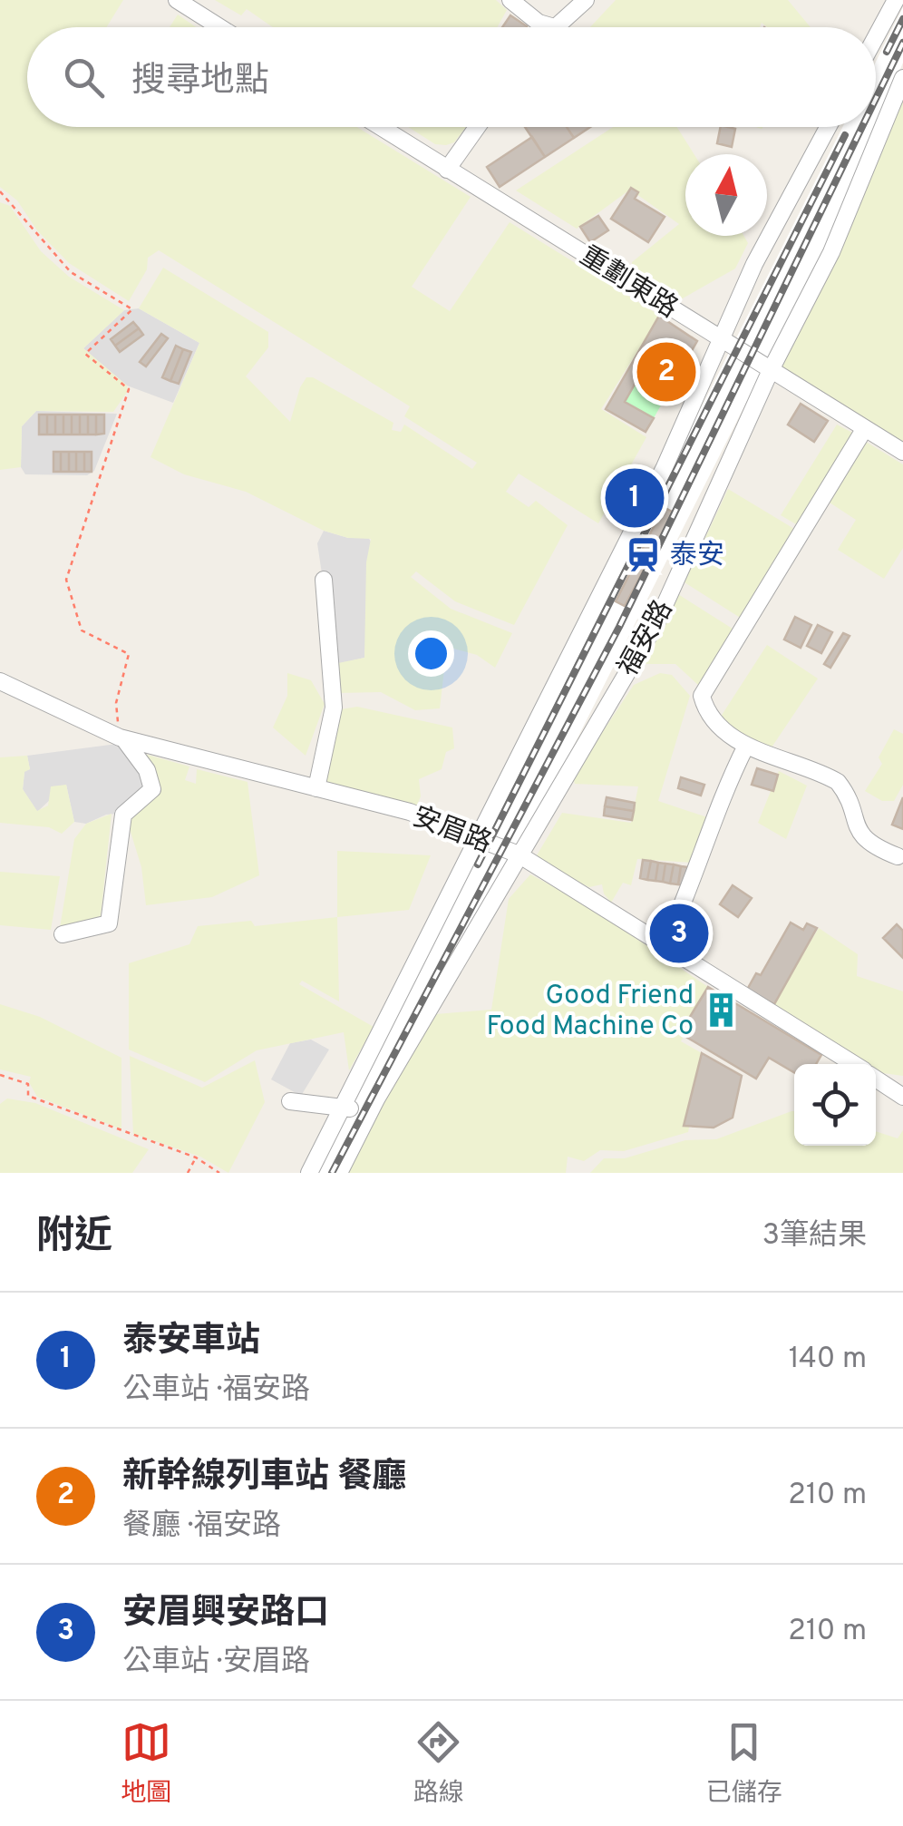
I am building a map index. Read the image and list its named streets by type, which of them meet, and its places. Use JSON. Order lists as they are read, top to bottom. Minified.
{"streets":{"street":["重劃東路","福安路","安眉路"]},"crossings":[["重劃東路","福安路"],["福安路","安眉路"]],"places":{"station":["泰安"],"building":["Good Friend Food Machine Co"]},"north":"top","page":{"search":"搜尋地點","pins":["2","1","3"],"heading":["附近","3筆結果"],"list":[{"mark":"1","name":"泰安車站","note":"公車站 · 福安路","value":"140 m"},{"mark":"2","name":"新幹線列車站 餐廳","note":"餐廳 · 福安路","value":"210 m"},{"mark":"3","name":"安眉興安路口","note":"公車站 · 安眉路","value":"210 m"}],"nav":["地圖","路線","已儲存"]}}
